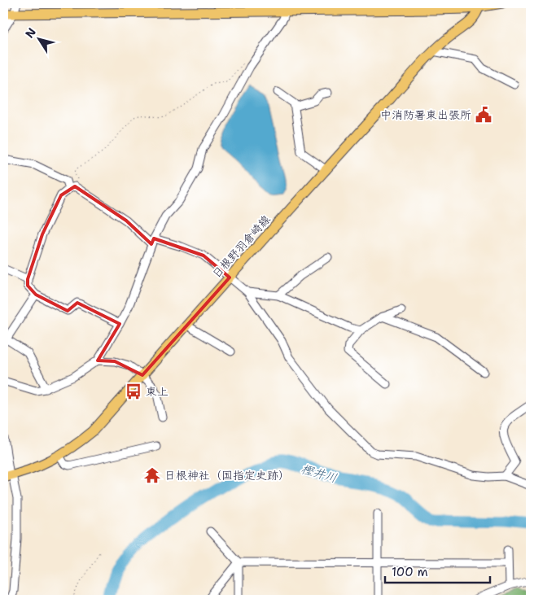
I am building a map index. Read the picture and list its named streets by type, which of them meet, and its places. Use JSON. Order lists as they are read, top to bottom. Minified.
{"streets":{"main road":["日根野羽倉崎線"]},"water":["樫井川"],"places":{"public building":["中消防署東出張所"],"bus stop":["東上"],"temple":["日根神社（国指定史跡）"]},"scale_bar":"100 m","north":"top left"}
